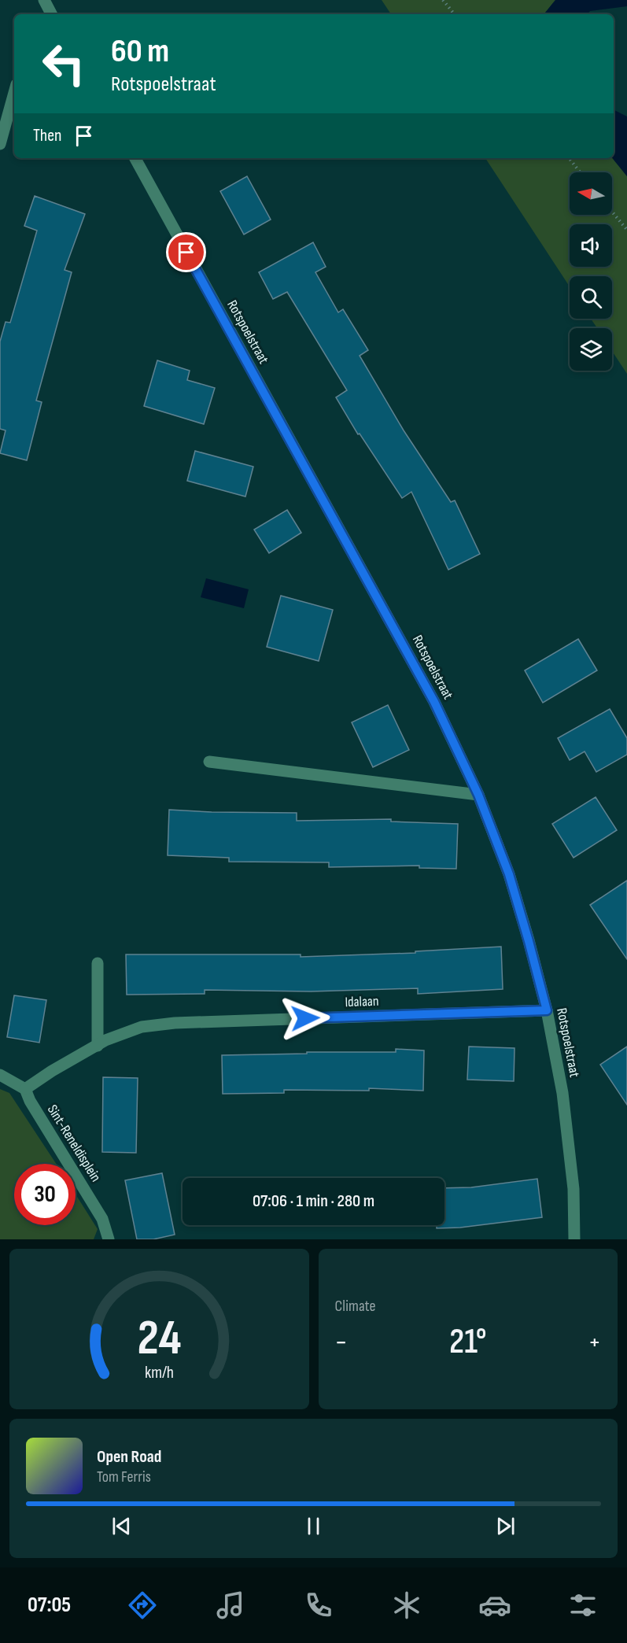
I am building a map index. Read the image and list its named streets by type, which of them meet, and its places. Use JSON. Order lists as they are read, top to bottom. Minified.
{"streets":{"street":["Rotspoelstraat","Idalaan","Sint-Reneldisplein"]},"crossings":[["Rotspoelstraat","Idalaan"],["Idalaan","Sint-Reneldisplein"]],"north":"left","page":{"turn":["60 m","Rotspoelstraat"],"then":"Then","limit":"30","trip":"07:06 · 1 min · 280 m","tile":"Climate","heat":["−","21°","+"],"song":["Open Road","Tom Ferris"],"tabs":"07:05","gauge":["24","km/h"]}}
